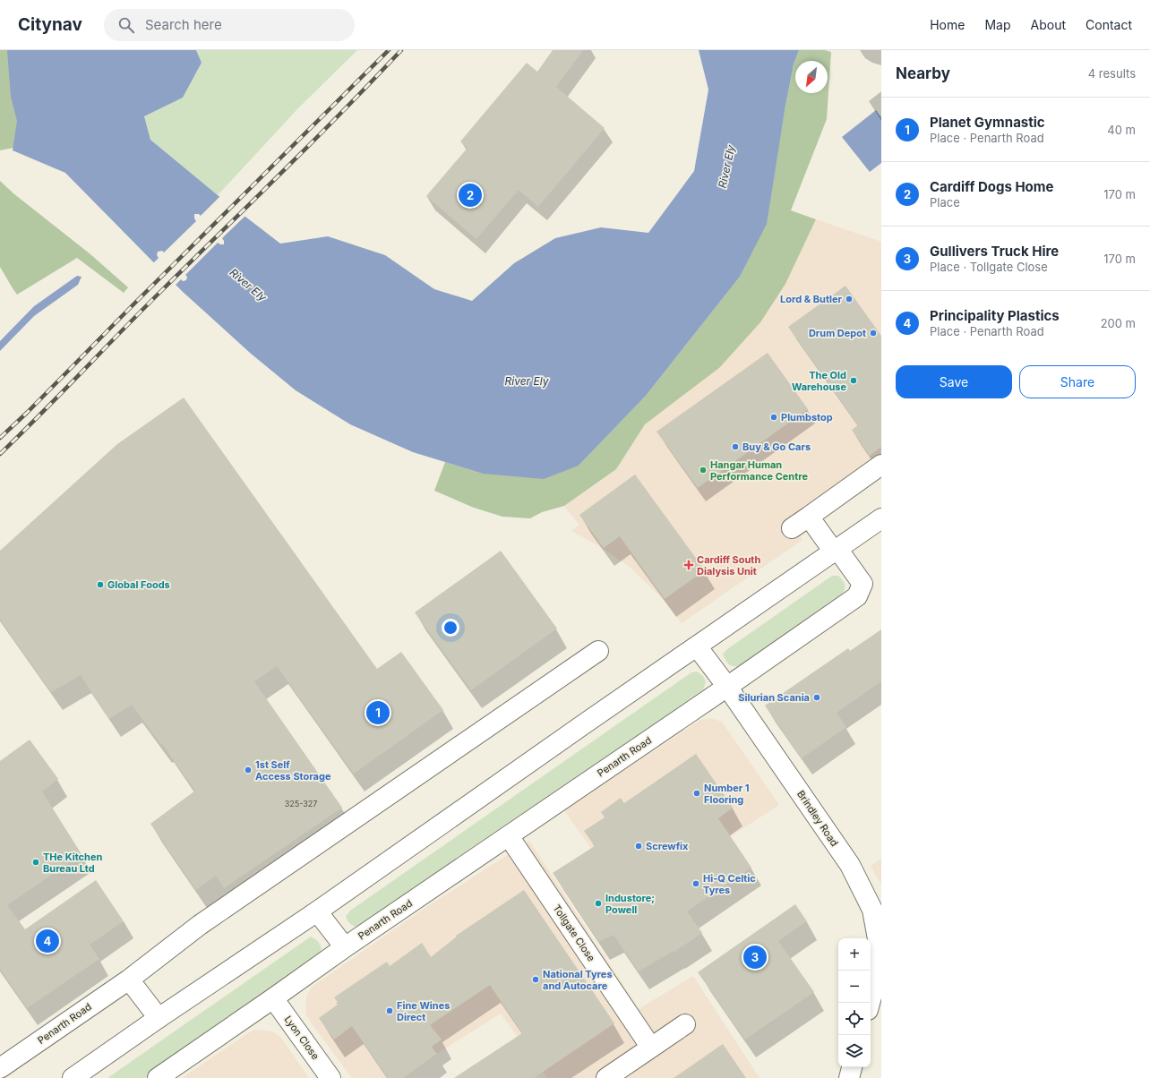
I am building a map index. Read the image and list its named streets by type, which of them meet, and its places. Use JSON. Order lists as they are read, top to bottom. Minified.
{"streets":{"street":["Penarth Road","Brindley Road","Tollgate Close","Lyon Close"]},"crossings":[["Penarth Road","Brindley Road"],["Penarth Road","Tollgate Close"],["Penarth Road","Lyon Close"]],"water":["River Ely"],"places":{"other":["Lord & Butler","Drum Depot","The Old Warehouse","Plumbstop","Buy & Go Cars","Hangar Human Performance Centre","Global Foods","Silurian Scania","1st Self Access Storage","Number 1 Flooring","Screwfix","THe Kitchen Bureau Ltd","Hi-Q Celtic Tyres","Industore; Powell","National Tyres and Autocare","Fine Wines Direct"],"health":["Cardiff South Dialysis Unit"]},"house_numbers":["325-327"],"north":"bottom left","page":{"header":"Citynav","search":"Search here","nav":["Home","Map","About","Contact"],"heading":["Nearby","4 results"],"list":[{"mark":"1","name":"Planet Gymnastic","note":"Place · Penarth Road","value":"40 m"},{"mark":"2","name":"Cardiff Dogs Home","note":"Place","value":"170 m"},{"mark":"3","name":"Gullivers Truck Hire","note":"Place · Tollgate Close","value":"170 m"},{"mark":"4","name":"Principality Plastics","note":"Place · Penarth Road","value":"200 m"}],"pins":["2","1","4","3"],"buttons":["Save","Share"],"map_buttons":["+","−"]}}
